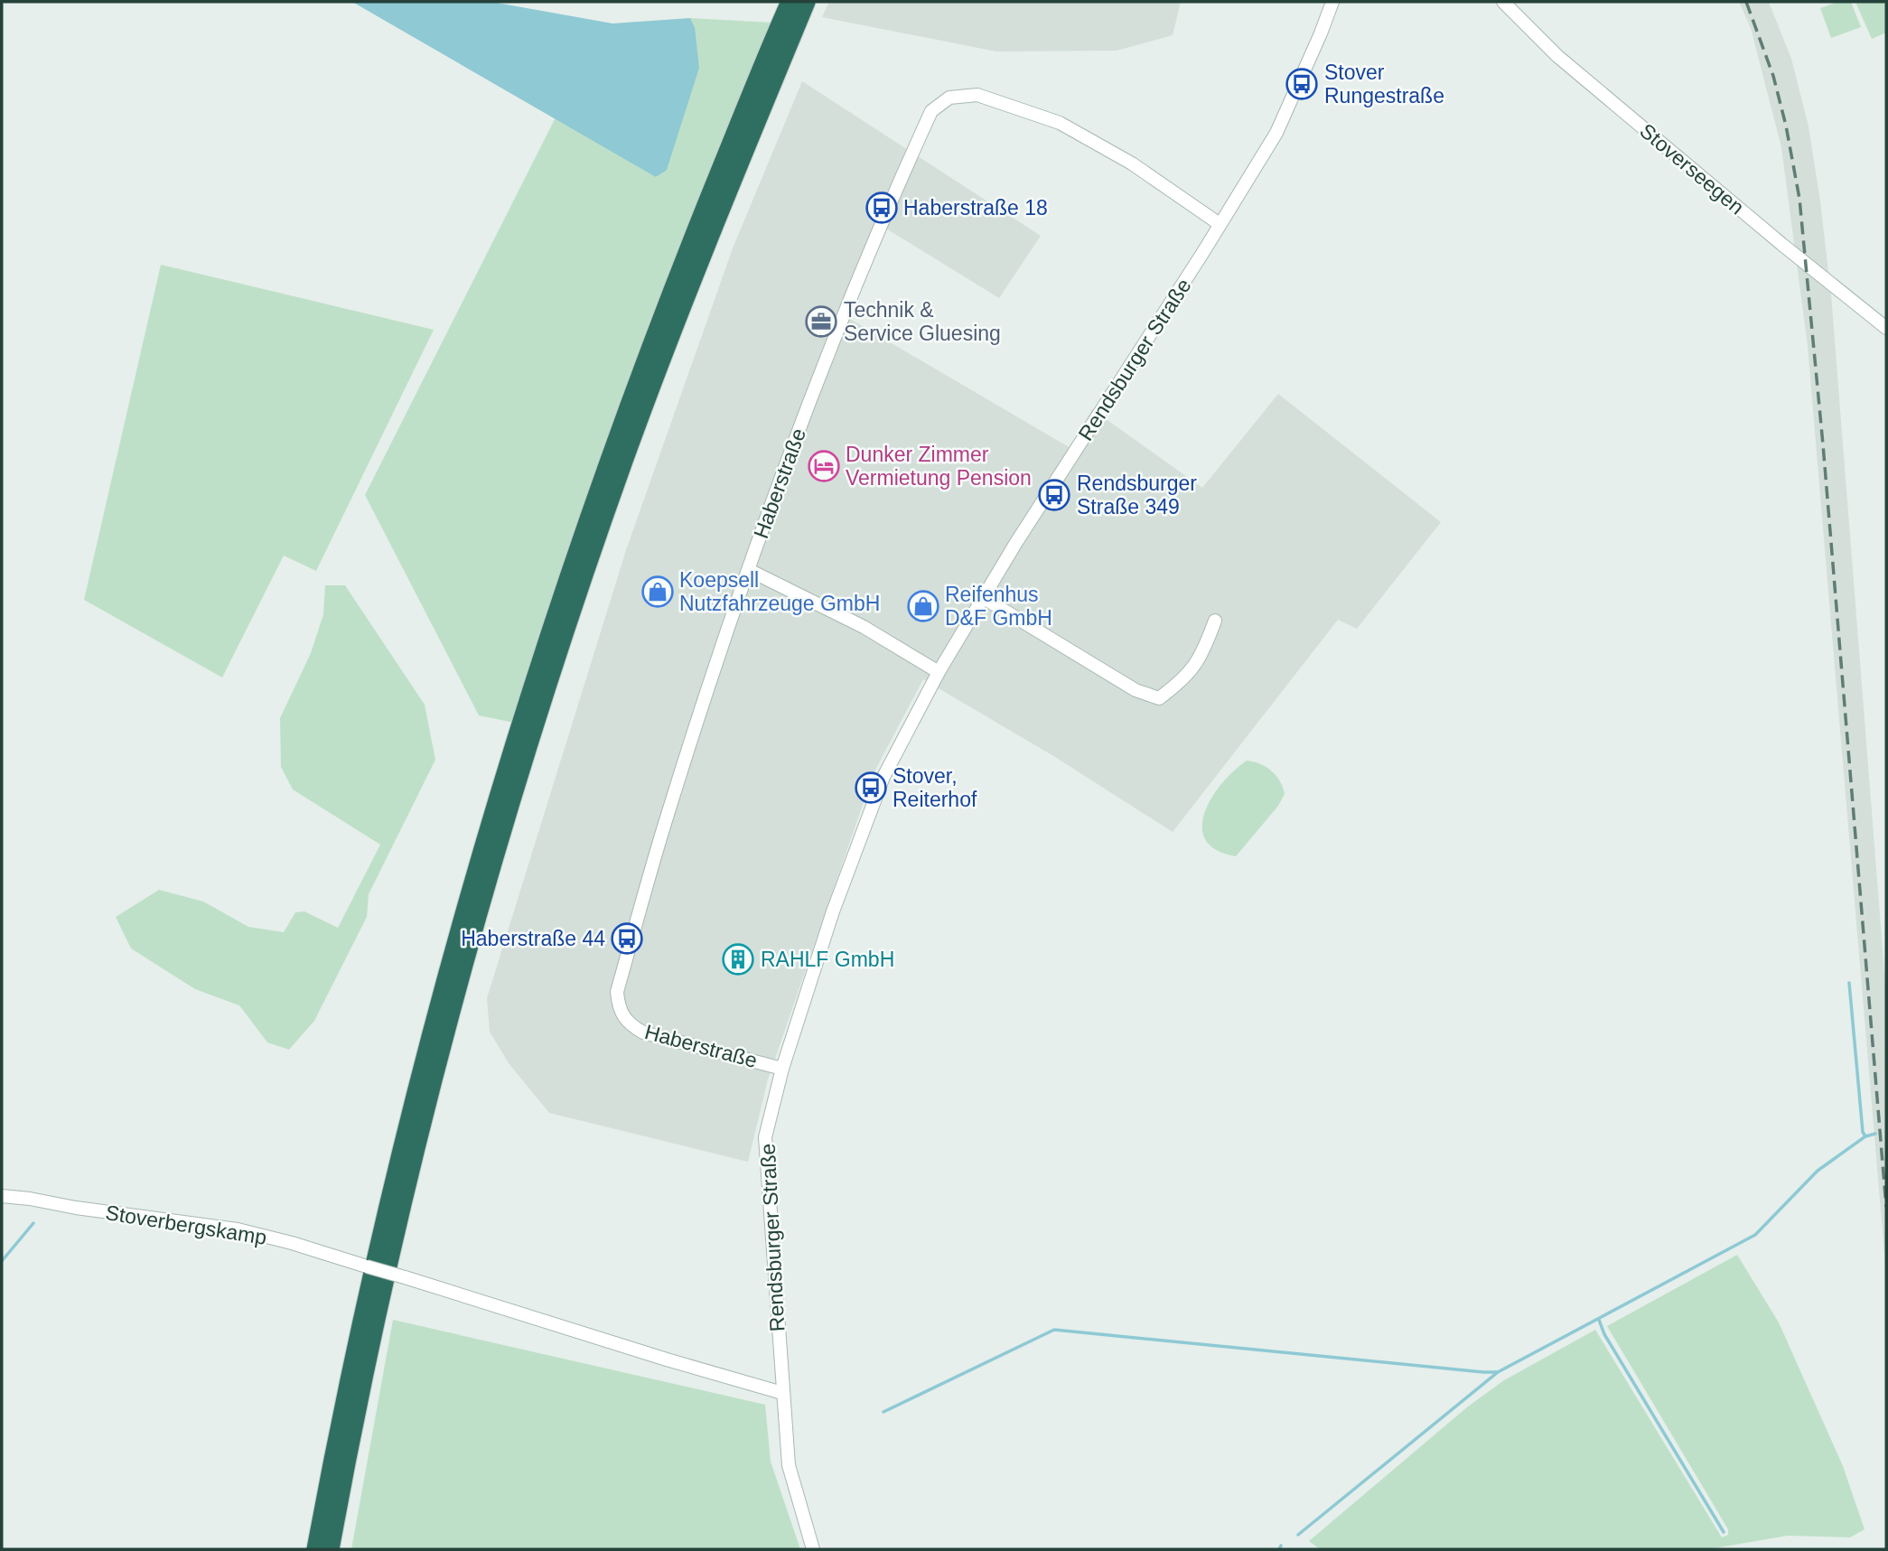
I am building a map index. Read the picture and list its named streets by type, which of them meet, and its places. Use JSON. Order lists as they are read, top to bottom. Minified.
{"streets":{"street":["Stoverseegen","Rendsburger Straße","Haberstraße","Stoverbergskamp"]},"crossings":[["Rendsburger Straße","Haberstraße"],["Rendsburger Straße","Stoverbergskamp"]],"places":{"bus stop":["Stover Rungestraße","Haberstraße 18","Rendsburger Straße 349","Stover, Reiterhof","Haberstraße 44"],"office":["Technik & Service Gluesing"],"hotel":["Dunker Zimmer Vermietung Pension"],"shop":["Koepsell Nutzfahrzeuge GmbH","Reifenhus D&F GmbH"],"building":["RAHLF GmbH"]}}
